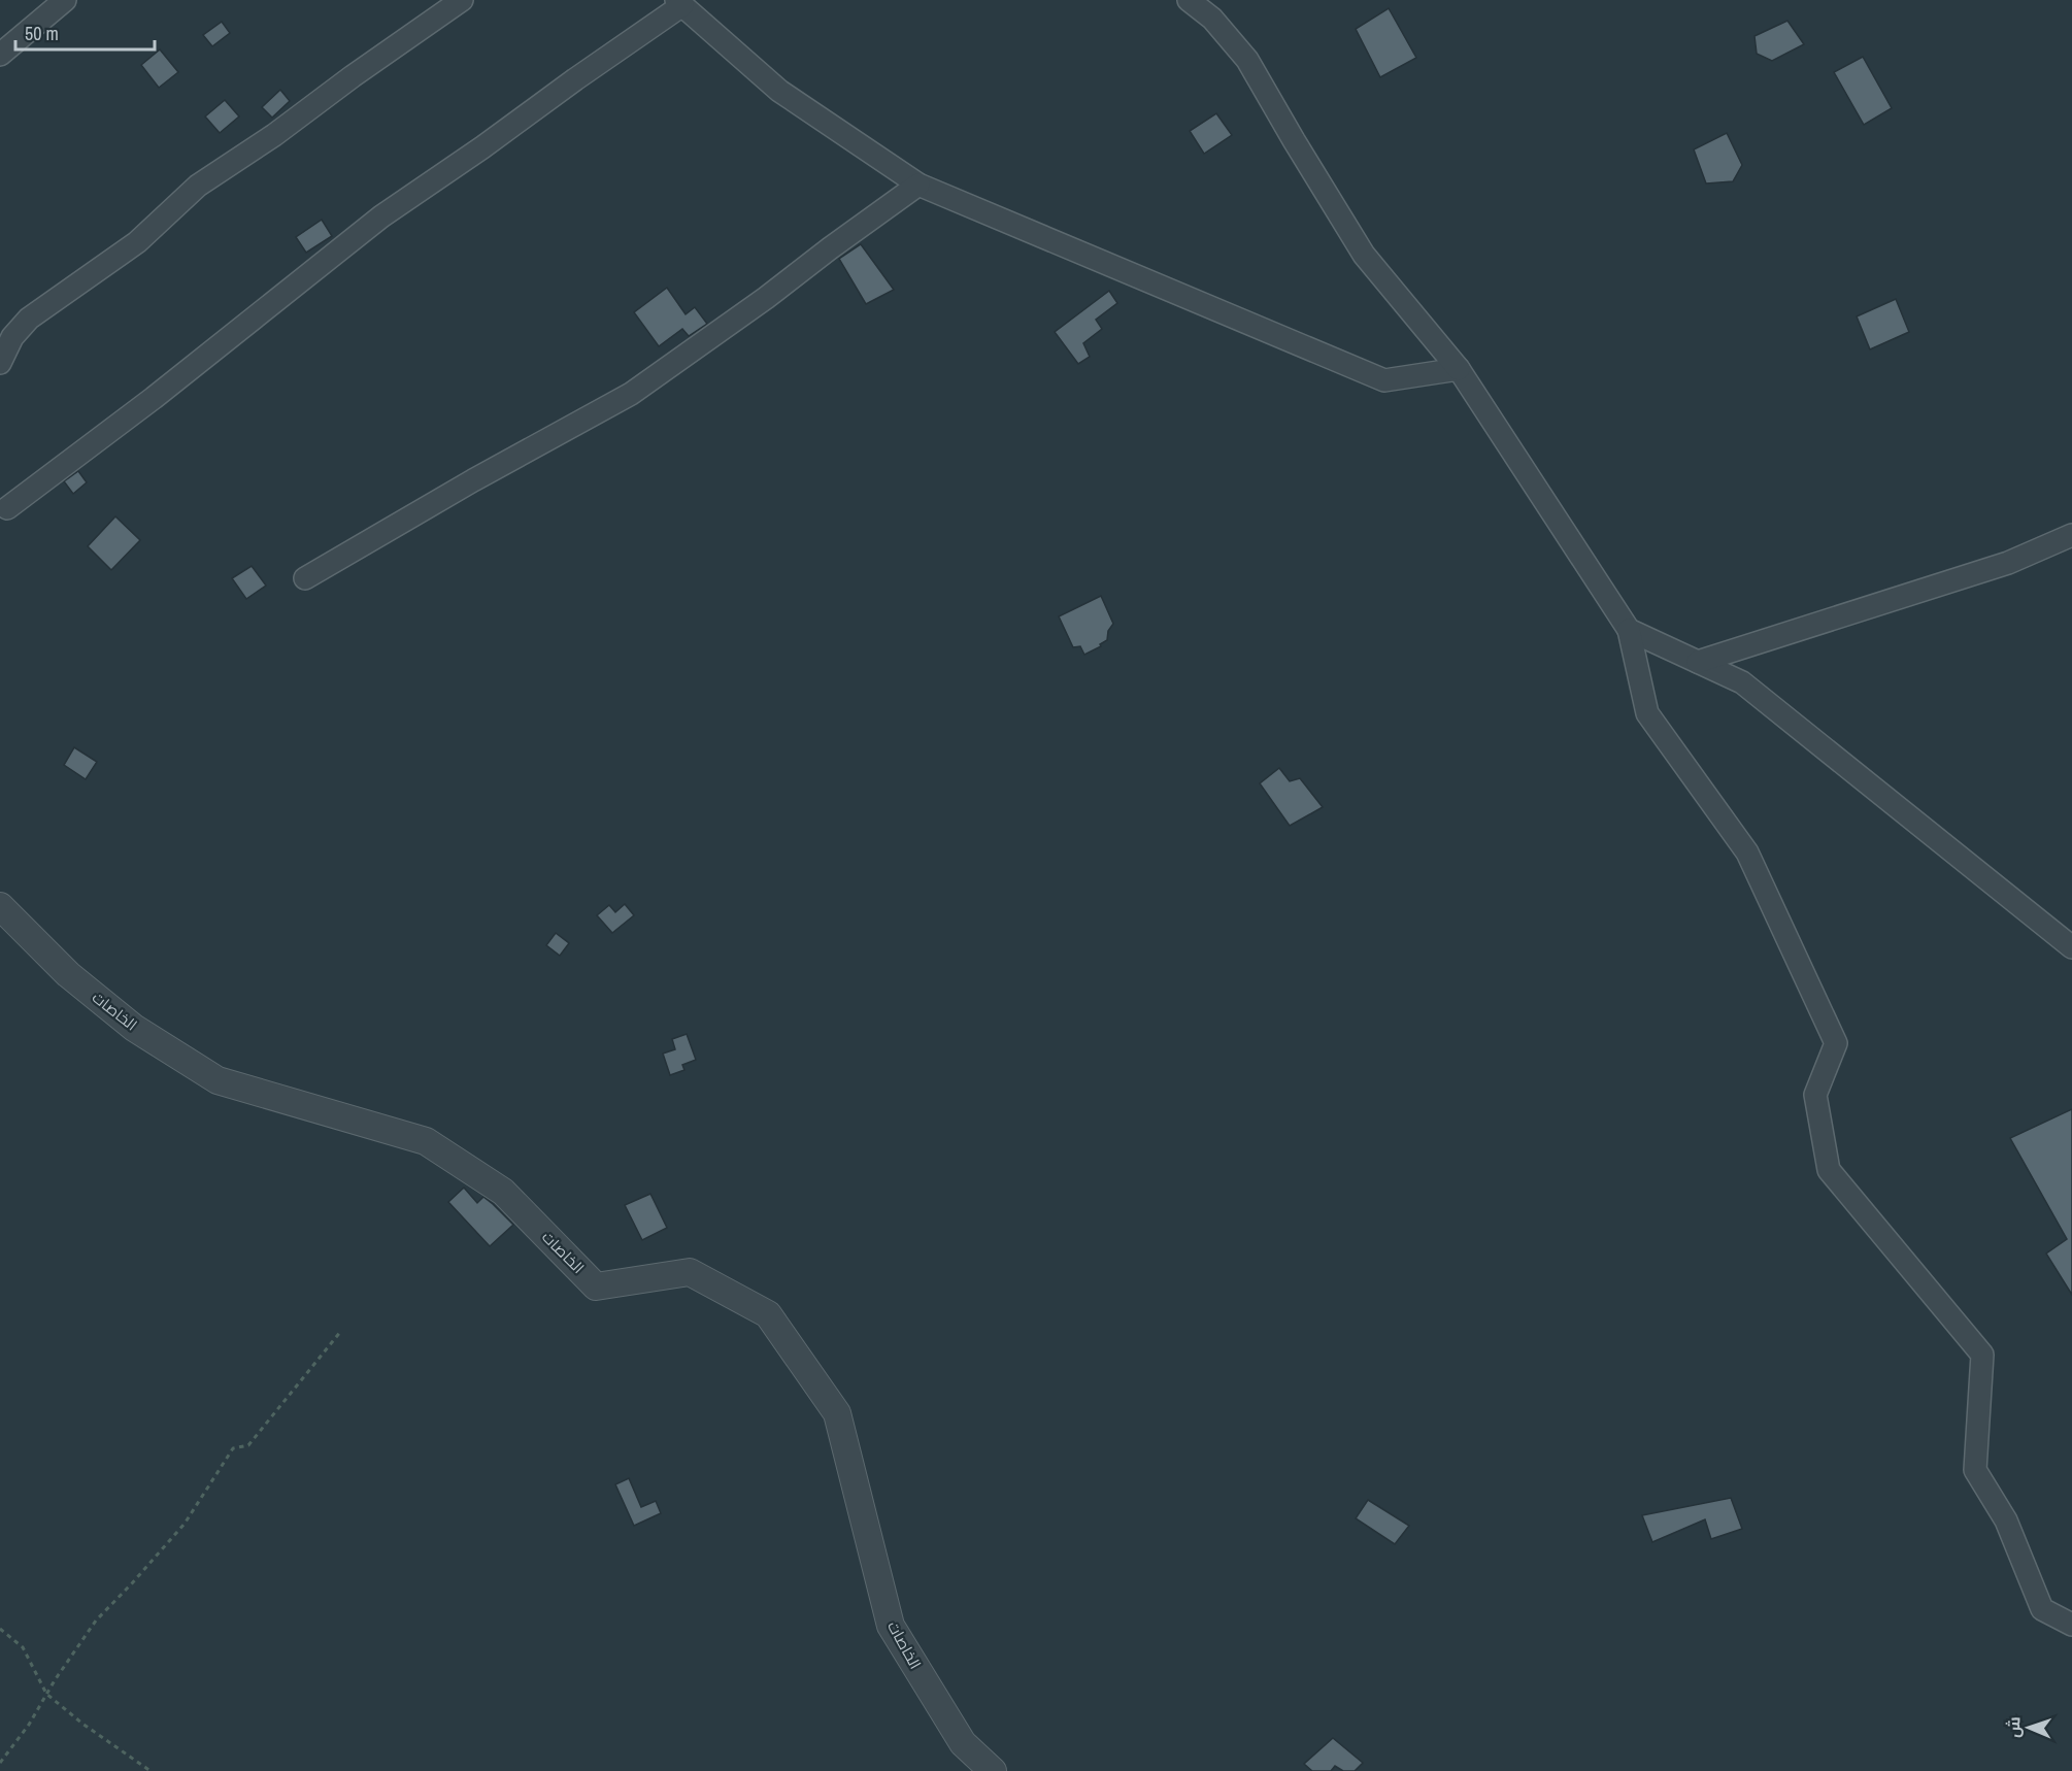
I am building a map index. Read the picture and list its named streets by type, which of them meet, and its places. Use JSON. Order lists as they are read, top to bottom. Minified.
{"streets":{"street":["الخاصات"]},"scale_bar":"50 m","north":"left"}
